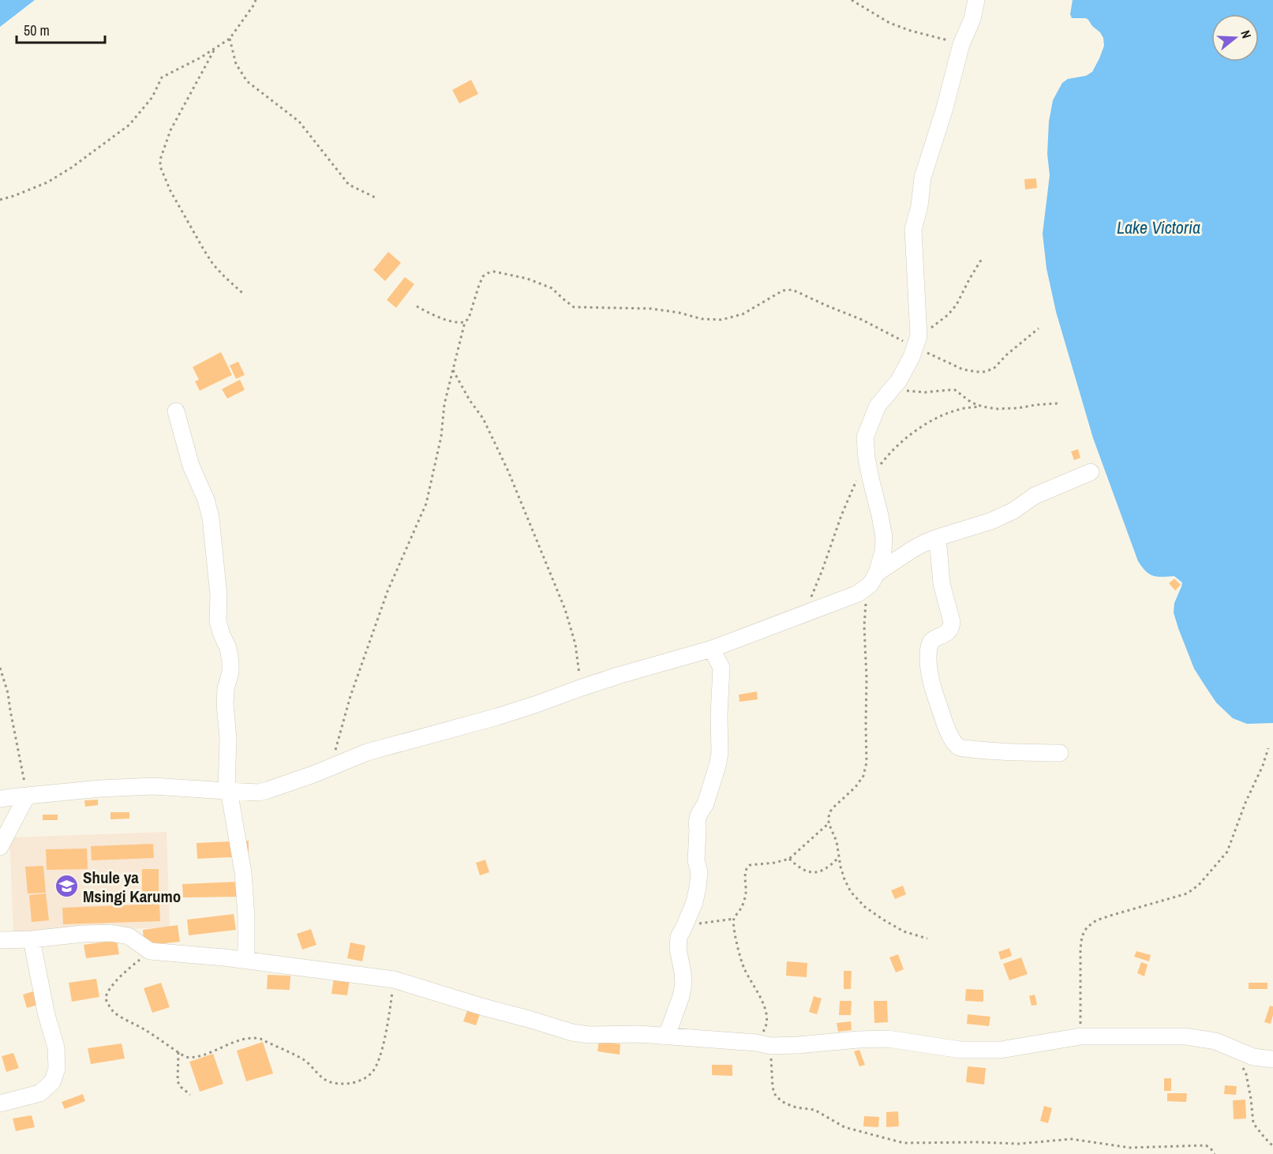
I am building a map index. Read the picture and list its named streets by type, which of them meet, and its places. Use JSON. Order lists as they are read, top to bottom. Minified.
{"water":["Lake Victoria"],"places":{"school or university":["Shule ya Msingi Karumo"]},"scale_bar":"50 m","north":"right"}
